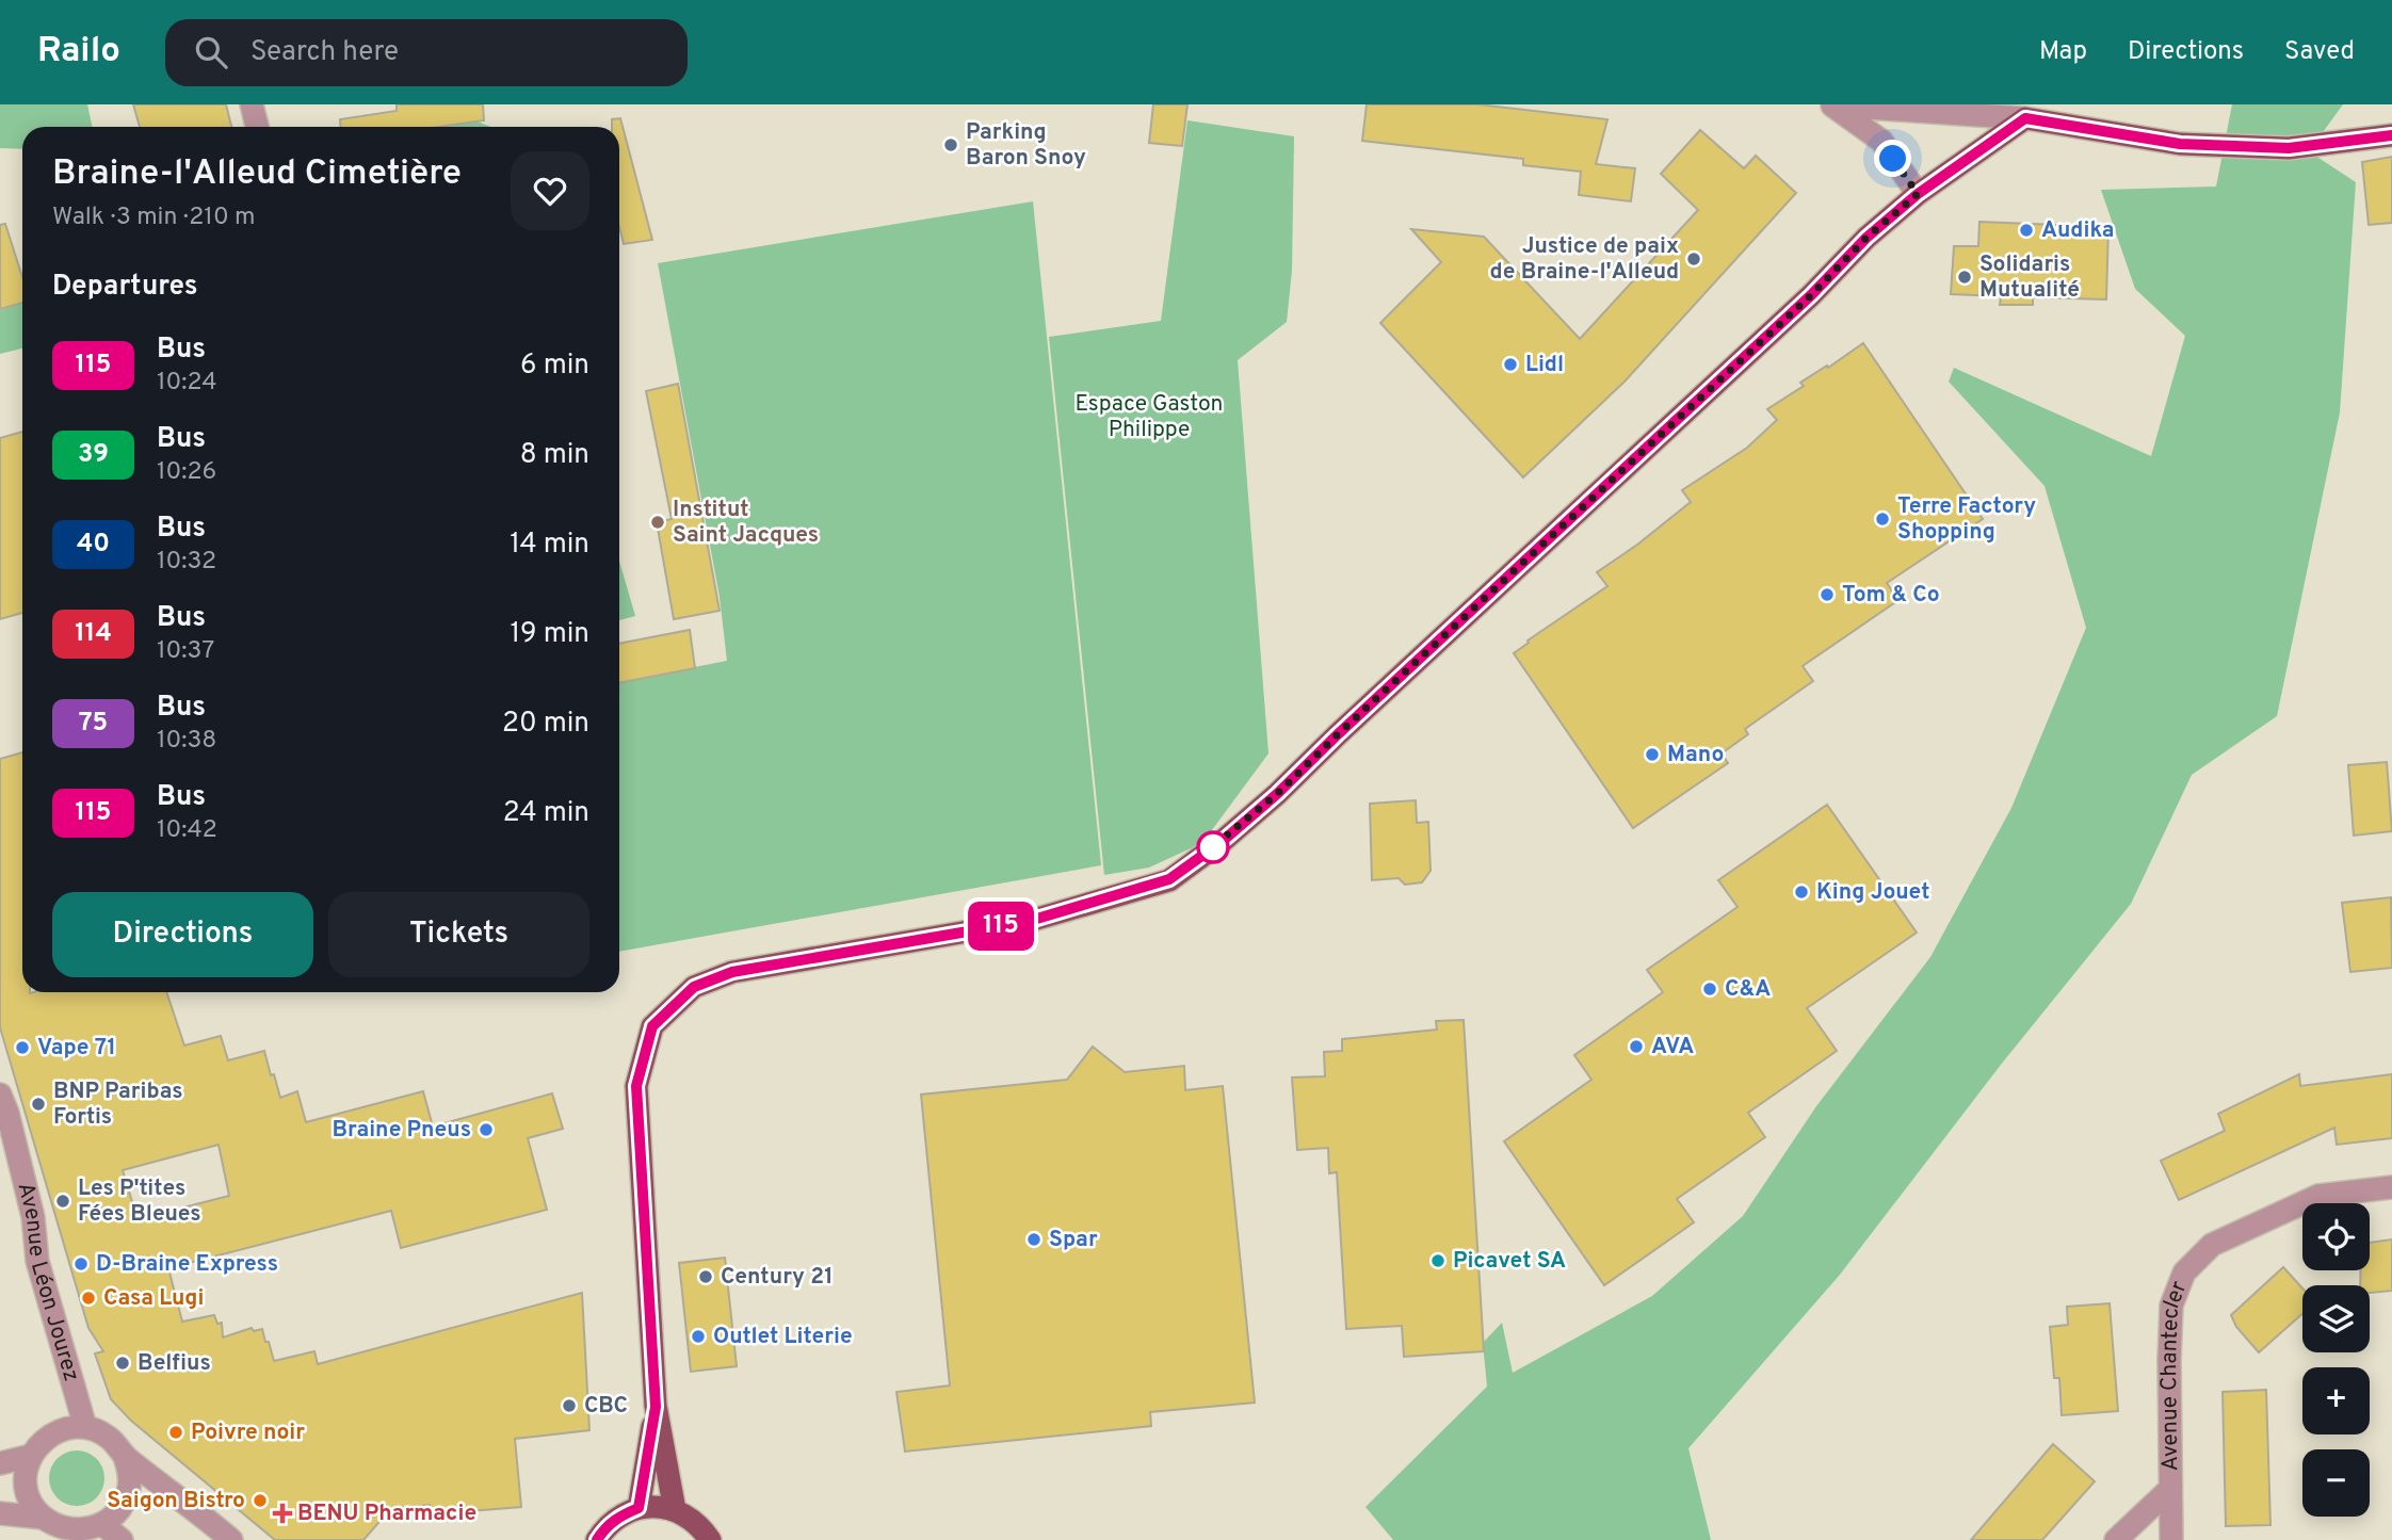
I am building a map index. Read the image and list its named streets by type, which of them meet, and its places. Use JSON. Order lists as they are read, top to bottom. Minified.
{"streets":{"street":["Avenue Léon Jourez","Avenue Chantecler"]},"parks":["Espace Gaston Philippe"],"places":{"other":["Parking Baron Snoy","Audika","Justice de paix de Braine-l'Alleud","Solidaris Mutualité","Lidl","Terre Factory Shopping","Institut Saint Jacques","Tom & Co","Mano","King Jouet","C&A","AVA","Vape 71","BNP Paribas Fortis","Braine Pneus","Les P'tites Fées Bleues","Spar","Picavet SA","D-Braine Express","Century 21","Casa Lugi","Outlet Literie","Belfius","CBC","Poivre noir","Saigon Bistro"],"health":["BENU Pharmacie"]},"lines":["bus line 115"],"page":{"header":"Railo","search":"Search here","nav":["Map","Directions","Saved"],"on_map":"115","heading":[["Braine-l'Alleud Cimetière","Walk · 3 min · 210 m"],"Departures"],"list":[{"mark":"115","name":"Bus","note":"10:24","value":"6 min"},{"mark":"39","name":"Bus","note":"10:26","value":"8 min"},{"mark":"40","name":"Bus","note":"10:32","value":"14 min"},{"mark":"114","name":"Bus","note":"10:37","value":"19 min"},{"mark":"75","name":"Bus","note":"10:38","value":"20 min"},{"mark":"115","name":"Bus","note":"10:42","value":"24 min"}],"buttons":["Directions","Tickets"],"map_buttons":["+","−"]}}
